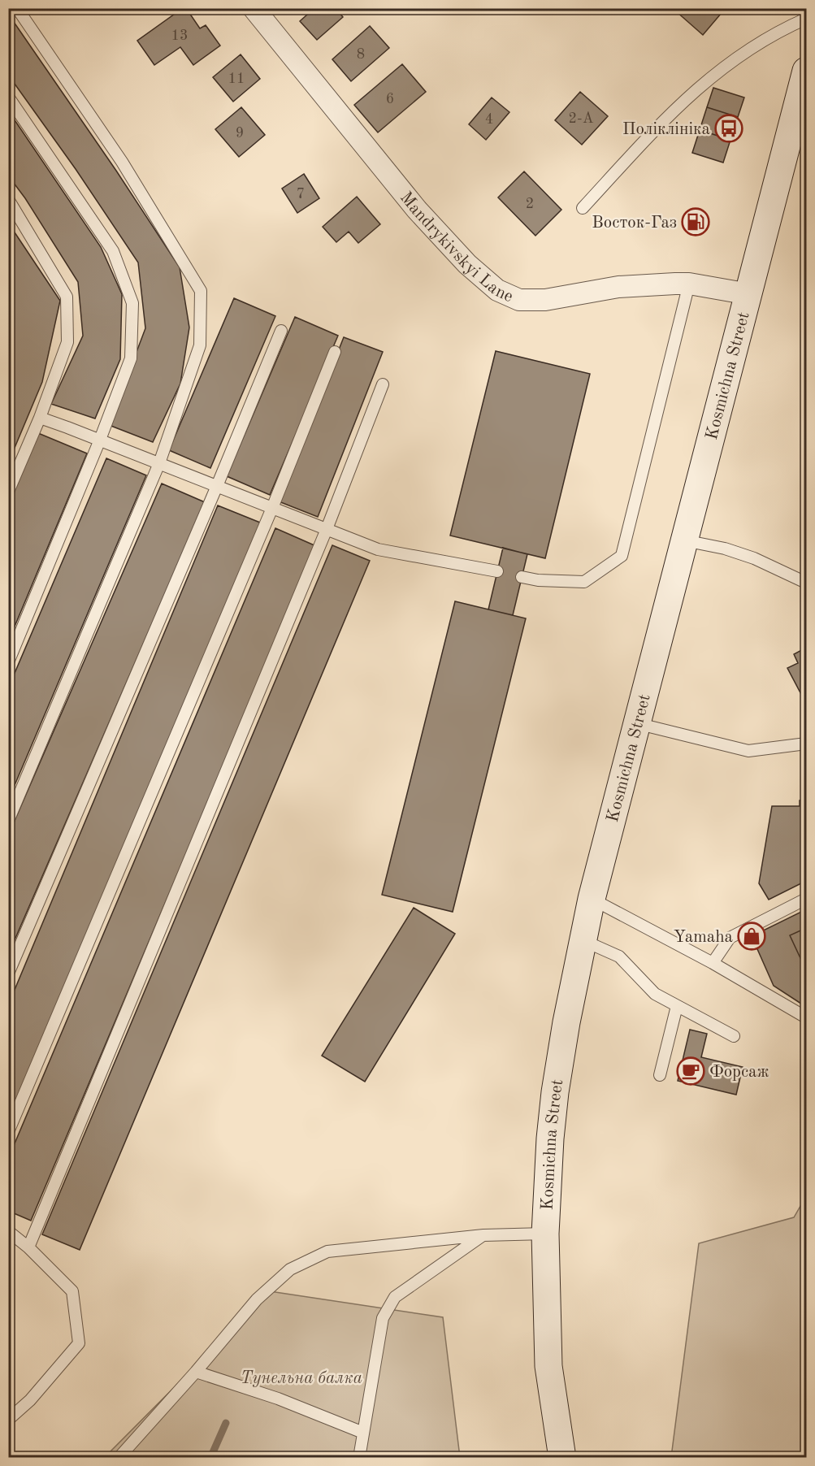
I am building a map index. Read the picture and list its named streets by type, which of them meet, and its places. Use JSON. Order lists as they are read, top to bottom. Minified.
{"streets":{"main road":["Kosmichna Street"],"street":["Mandrykivskyi Lane"]},"crossings":[["Mandrykivskyi Lane","Kosmichna Street"]],"parks":["Тунельна балка"],"places":{"bus stop":["Поліклініка"],"fuel station":["Восток-Газ"],"shop":["Yamaha"],"cafe":["Форсаж"]},"house_numbers":["13","8","11","6","2-А","4","9","7","2"]}
